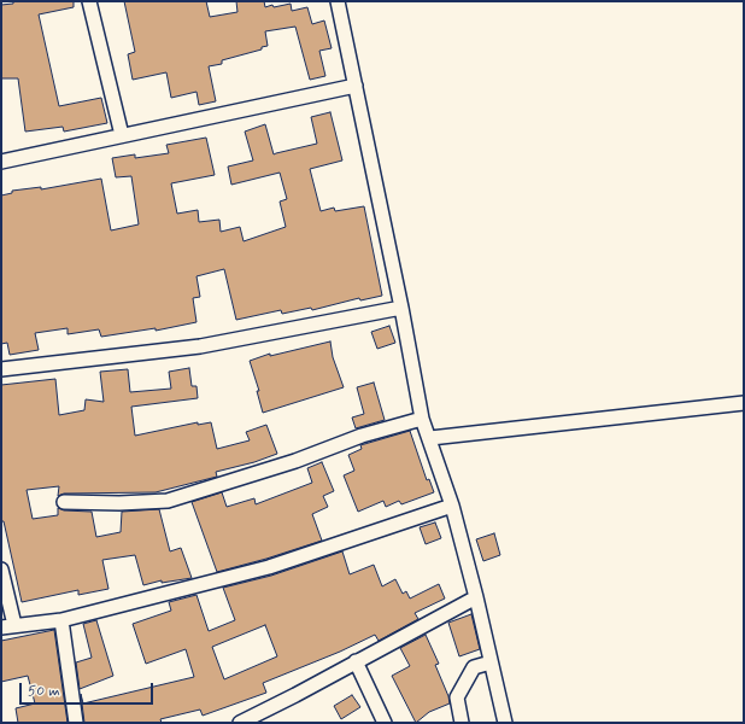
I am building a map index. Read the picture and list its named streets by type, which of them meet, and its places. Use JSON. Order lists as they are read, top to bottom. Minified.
{"scale_bar":"50 m"}
